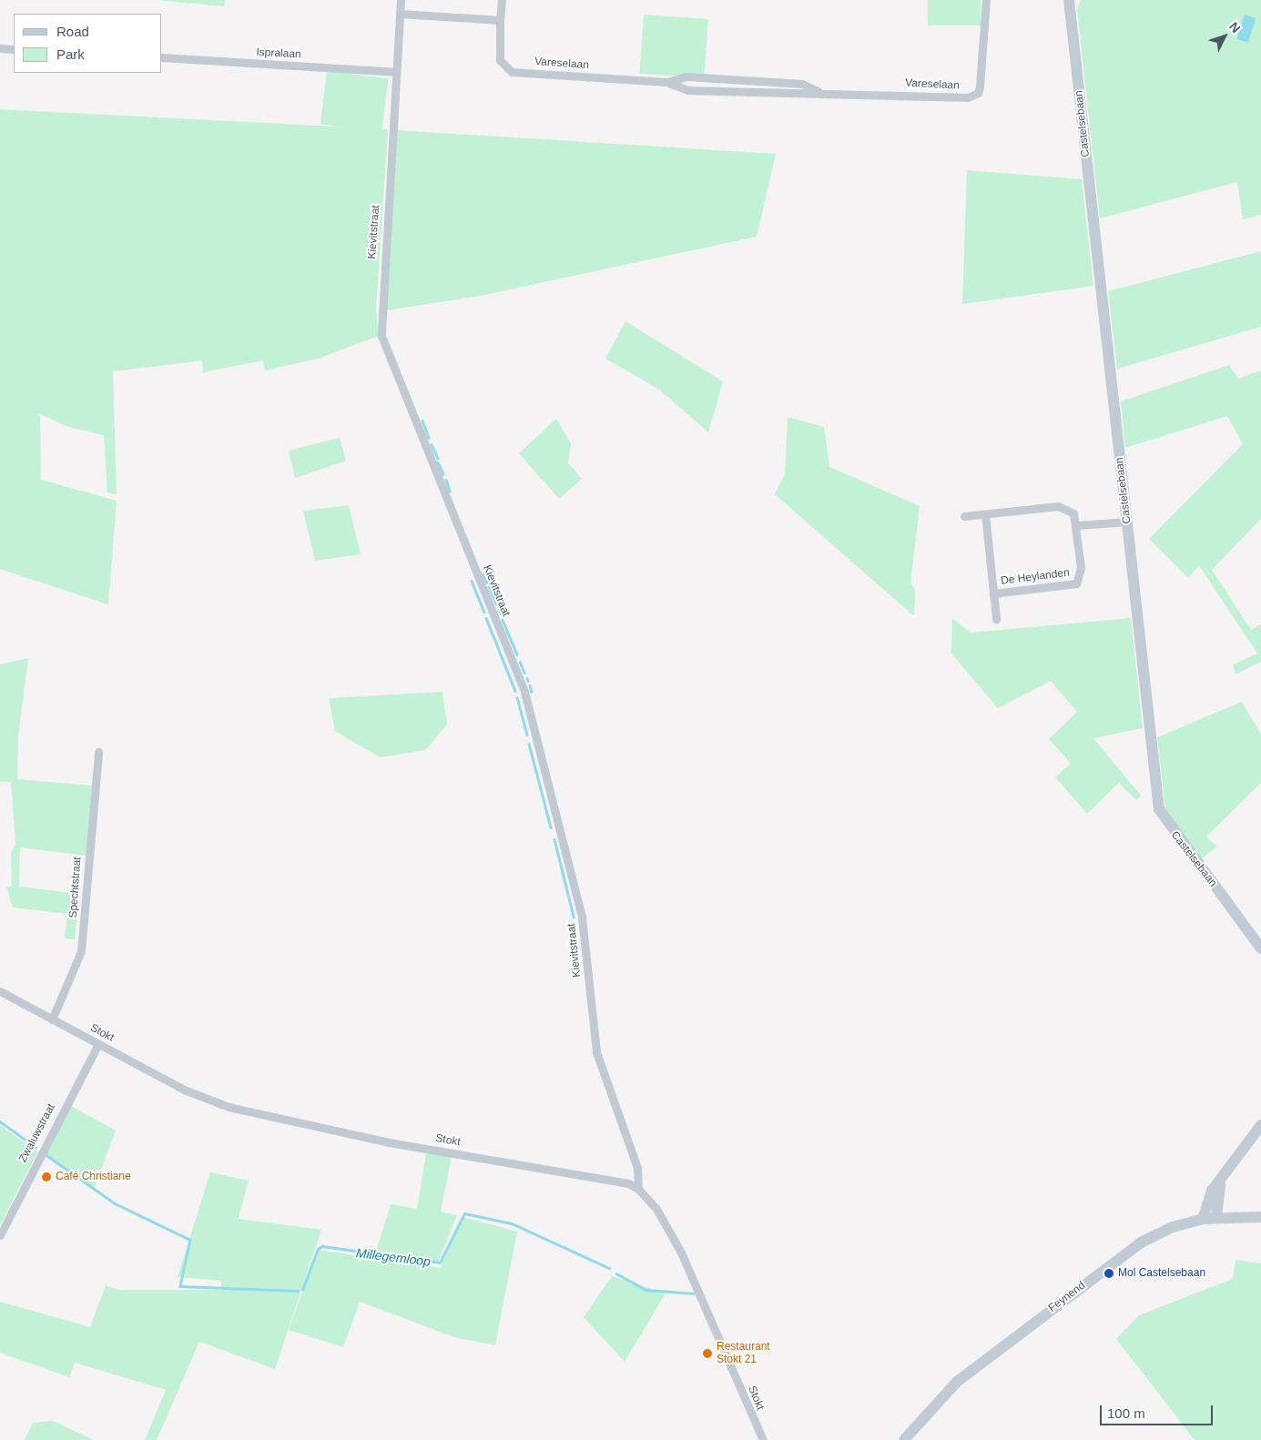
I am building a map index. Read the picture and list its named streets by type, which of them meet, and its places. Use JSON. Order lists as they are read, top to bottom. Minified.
{"streets":{"street":["Ispralaan","Vareselaan","Castelsebaan","Kievitstraat","De Heylanden","Spechtstraat","Stokt","Zwaluwstraat","Feynend"]},"crossings":[["Ispralaan","Kievitstraat"],["Kievitstraat","Stokt"],["Spechtstraat","Stokt"],["Stokt","Zwaluwstraat"]],"water":["Millegemloop"],"places":["Café Christiane","Mol Castelsebaan","Restaurant Stokt 21"],"legend":["Road","Park"],"scale_bar":"100 m","north":"top right"}
